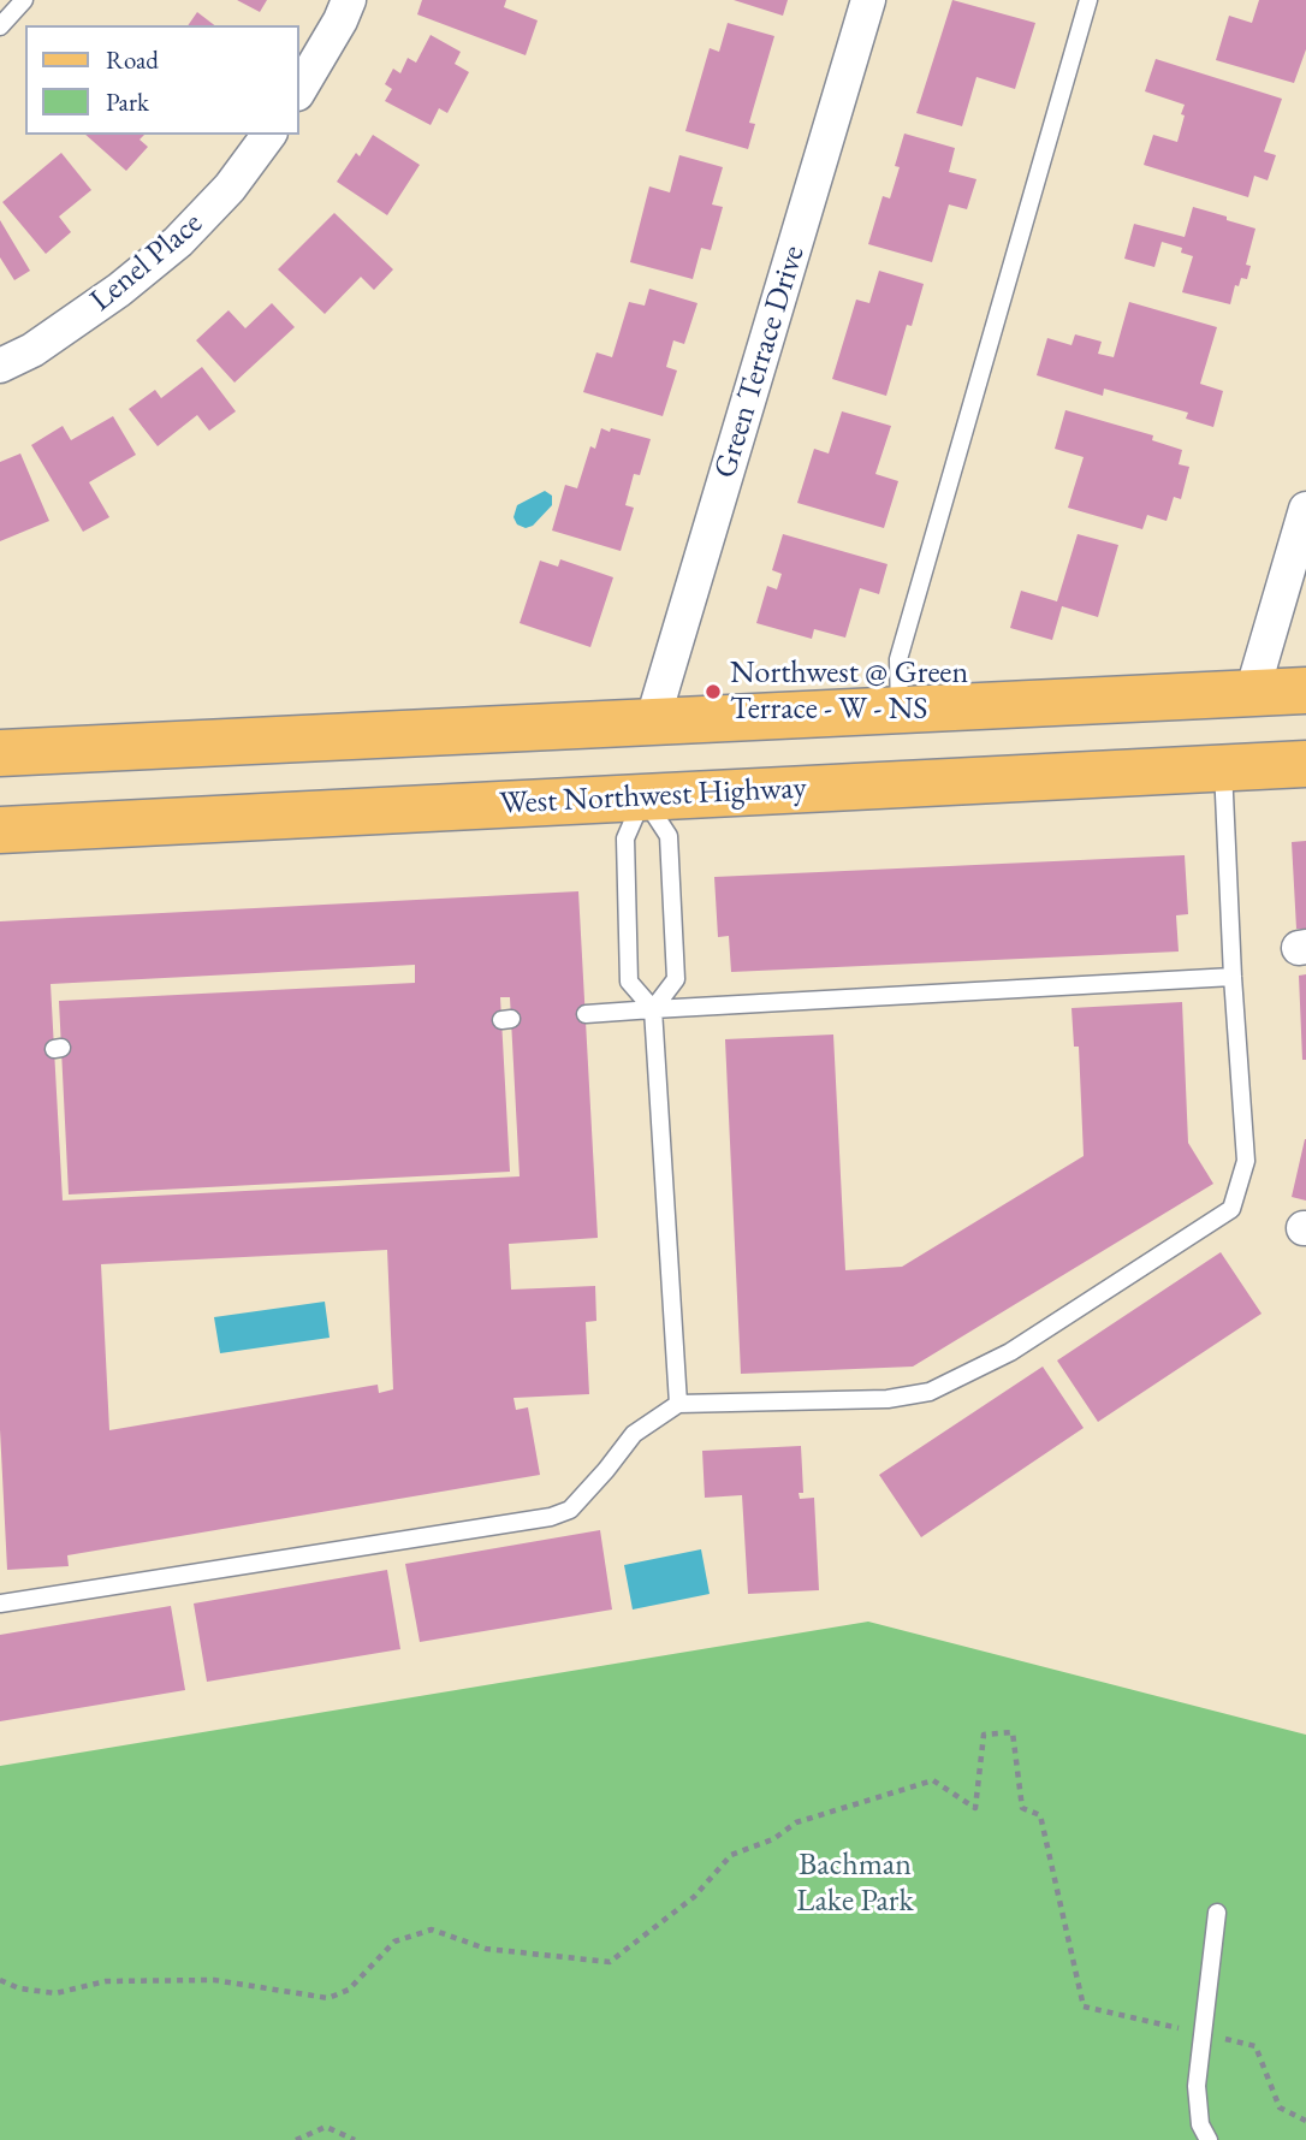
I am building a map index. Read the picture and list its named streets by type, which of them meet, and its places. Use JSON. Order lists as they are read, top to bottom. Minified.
{"streets":{"main road":["West Northwest Highway"],"street":["Lenel Place","Green Terrace Drive"]},"parks":["Bachman Lake Park"],"places":["Northwest @ Green Terrace - W - NS"],"legend":["Road","Park"]}
